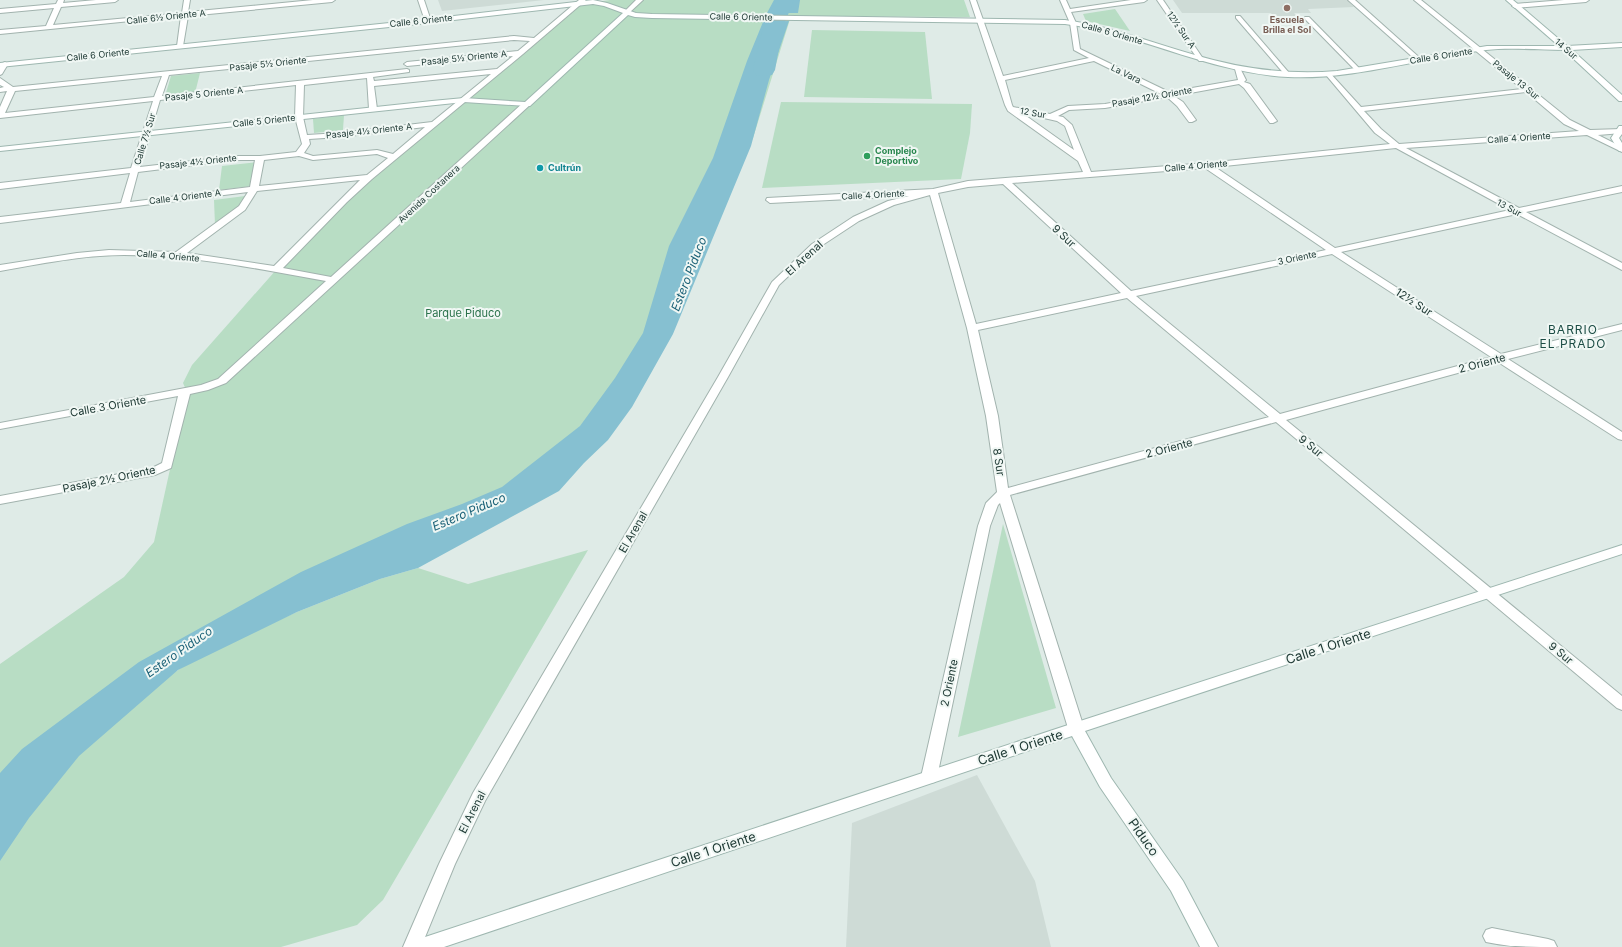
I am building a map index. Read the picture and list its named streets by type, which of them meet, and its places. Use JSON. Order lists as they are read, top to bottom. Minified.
{"streets":{"street":["Calle 6½ Oriente A","Calle 6 Oriente","12½ Sur A","14 Sur","Pasaje 5½ Oriente A","Pasaje 5½ Oriente","La Vara","Pasaje 13 Sur","Pasaje 5 Oriente A","Pasaje 12½ Oriente","12 Sur","Calle 5 Oriente","Pasaje 4½ Oriente A","Calle 4 Oriente","Calle 7½ Sur","Pasaje 4½ Oriente","Avenida Costanera","Calle 4 Oriente A","13 Sur","9 Sur","El Arenal","3 Oriente","12½ Sur","2 Oriente","Calle 3 Oriente","8 Sur","Pasaje 2½ Oriente","Calle 1 Oriente","Piduco"]},"crossings":[["Calle 6 Oriente","12½ Sur A"],["Calle 6 Oriente","La Vara"],["Calle 6 Oriente","Pasaje 13 Sur"],["Calle 6 Oriente","12 Sur"],["Calle 6 Oriente","Avenida Costanera"],["Pasaje 5½ Oriente A","Pasaje 5 Oriente A"],["Pasaje 5½ Oriente","Calle 7½ Sur"],["La Vara","Pasaje 12½ Oriente"],["Pasaje 13 Sur","Calle 4 Oriente"],["Pasaje 5 Oriente A","Calle 7½ Sur"],["Pasaje 12½ Oriente","12 Sur"],["12 Sur","Calle 4 Oriente"],["Calle 5 Oriente","Calle 7½ Sur"],["Calle 5 Oriente","Avenida Costanera"],["Calle 4 Oriente","Avenida Costanera"],["Calle 4 Oriente","13 Sur"],["Calle 4 Oriente","9 Sur"],["Calle 4 Oriente","El Arenal"],["Calle 4 Oriente","12½ Sur"],["Calle 4 Oriente","8 Sur"],["Calle 7½ Sur","Pasaje 4½ Oriente"],["Calle 7½ Sur","Calle 4 Oriente A"],["Avenida Costanera","Calle 3 Oriente"],["13 Sur","3 Oriente"],["9 Sur","3 Oriente"],["9 Sur","2 Oriente"],["9 Sur","Calle 1 Oriente"],["El Arenal","8 Sur"],["3 Oriente","12½ Sur"],["3 Oriente","8 Sur"],["12½ Sur","2 Oriente"],["2 Oriente","8 Sur"],["2 Oriente","Calle 1 Oriente"],["Calle 3 Oriente","Pasaje 2½ Oriente"],["8 Sur","Calle 1 Oriente"],["8 Sur","Piduco"],["Calle 1 Oriente","Piduco"]],"districts":["BARRIO EL PRADO"],"water":["Estero Piduco"],"parks":["Parque Piduco"],"places":["Escuela Brilla el Sol","Complejo Deportivo","Cultrún"]}
